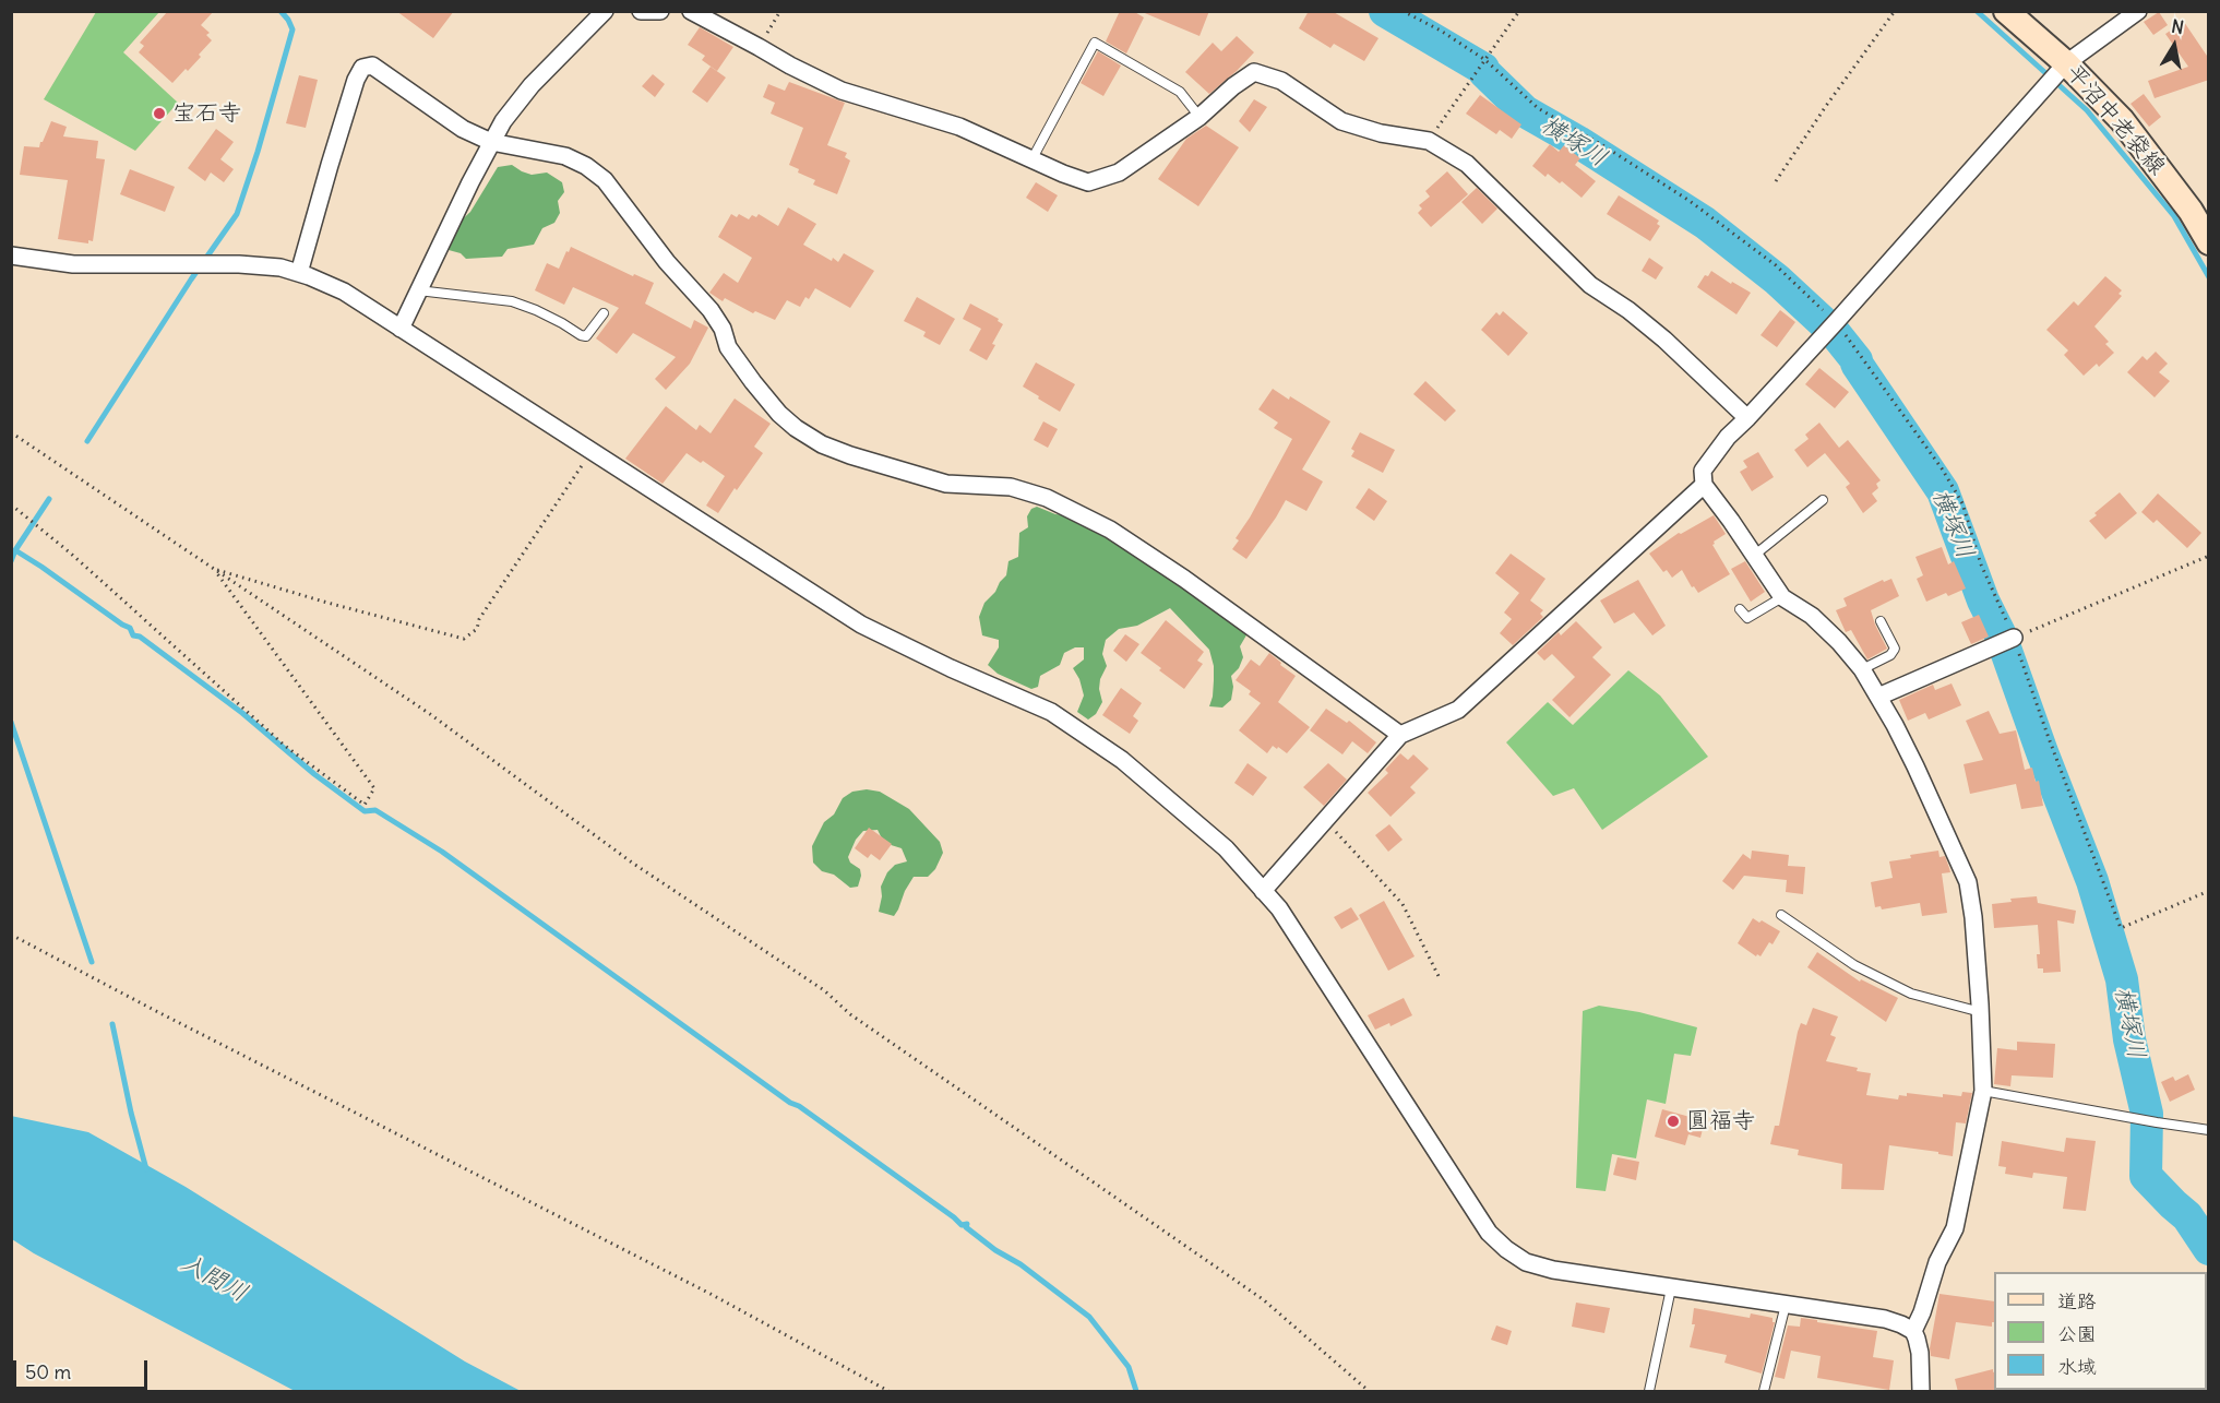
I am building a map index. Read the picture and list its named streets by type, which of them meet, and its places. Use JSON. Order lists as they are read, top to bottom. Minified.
{"streets":{"main road":["平沼中老袋線"]},"water":["横塚川","入間川"],"places":["宝石寺","圓福寺"],"legend":["道路","公園","水域"],"scale_bar":"50 m","north":"top"}
